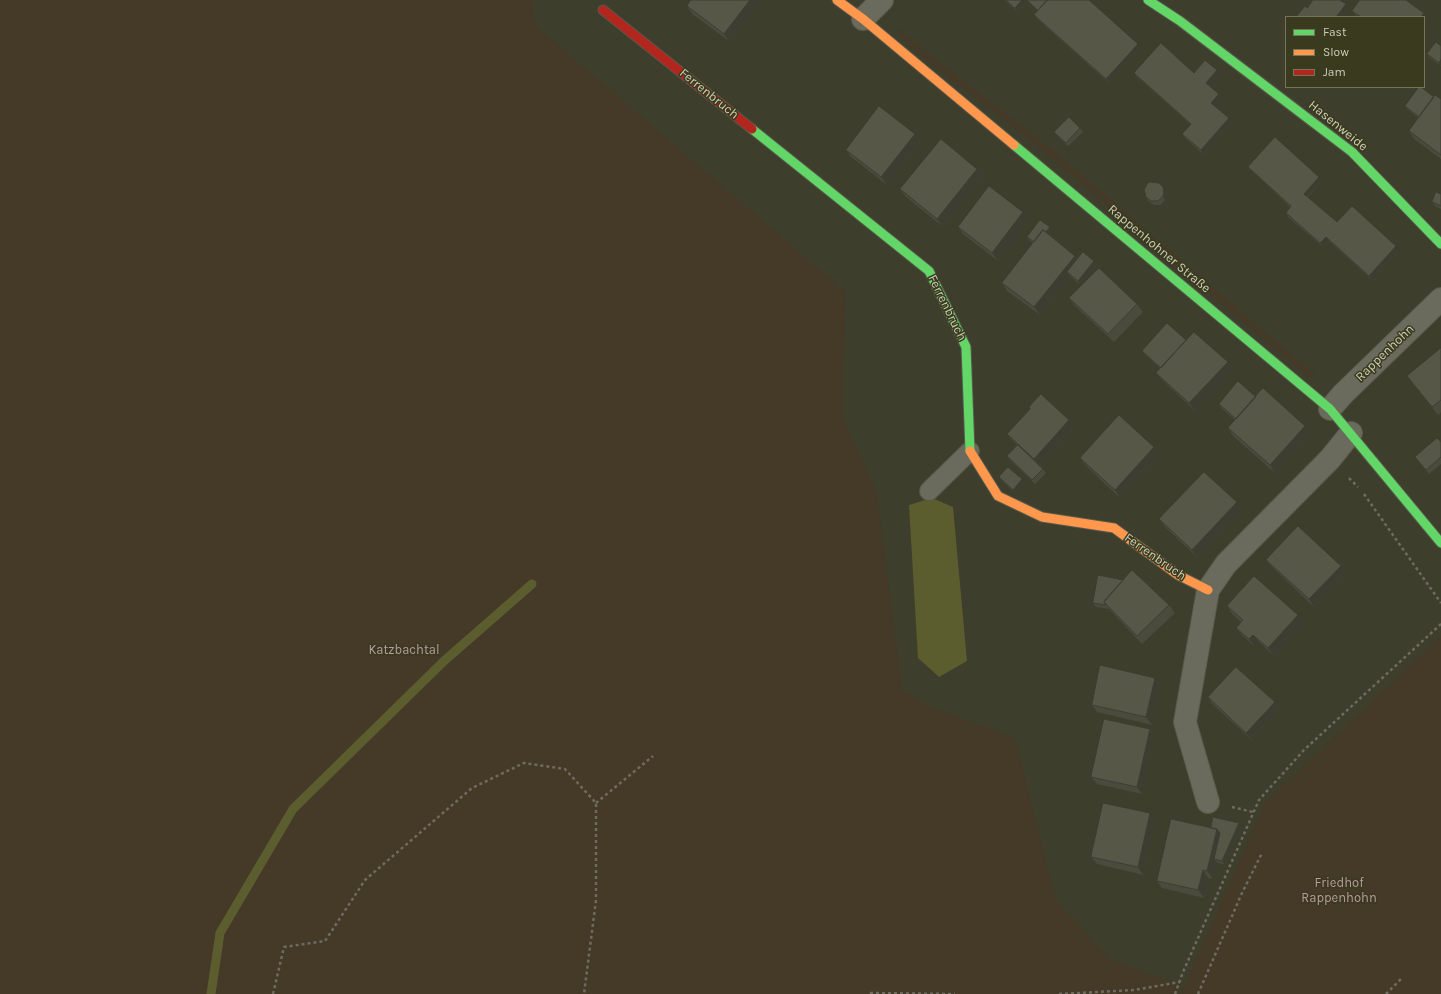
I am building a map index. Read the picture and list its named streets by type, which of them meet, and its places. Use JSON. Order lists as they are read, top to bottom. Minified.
{"streets":{"street":["Ferrenbruch","Hasenweide","Rappenhohner Straße","Rappenhohn"]},"crossings":[["Rappenhohner Straße","Rappenhohn"]],"parks":["Katzbachtal","Friedhof Rappenhohn"],"legend":["Fast","Slow","Jam"]}
